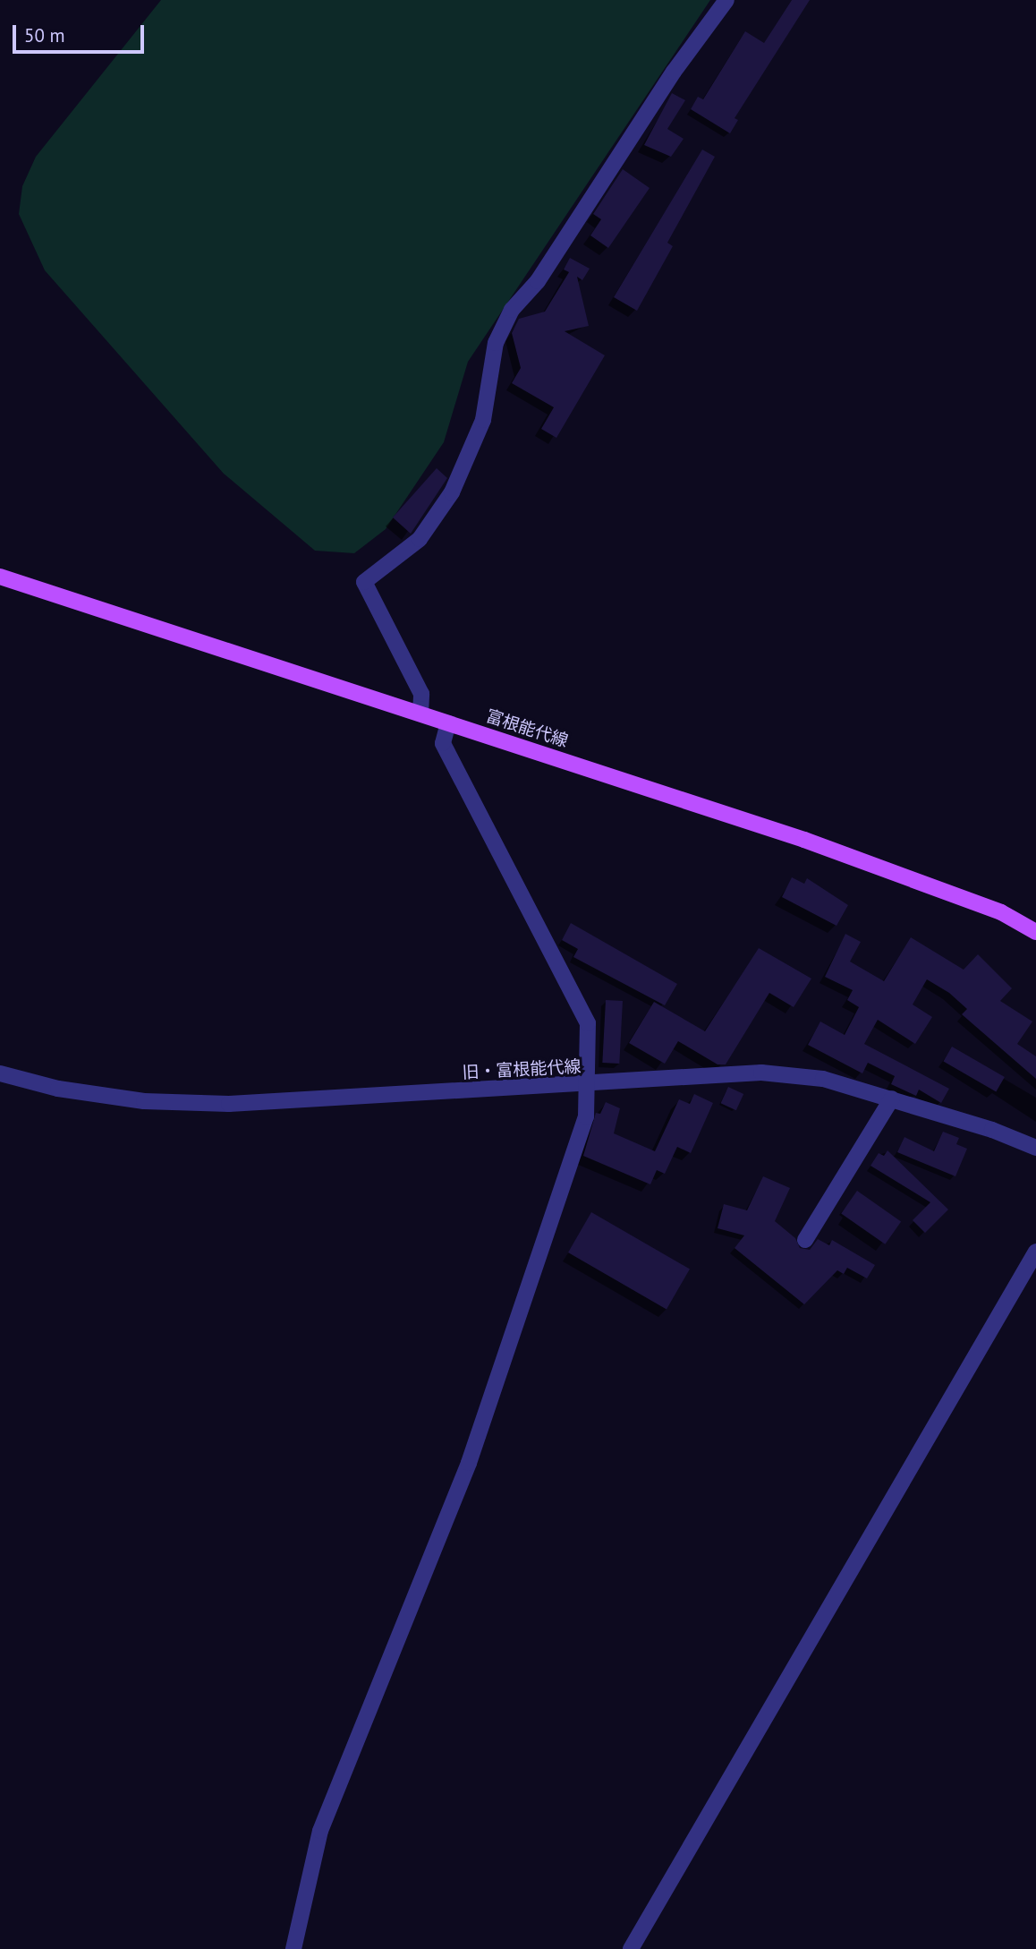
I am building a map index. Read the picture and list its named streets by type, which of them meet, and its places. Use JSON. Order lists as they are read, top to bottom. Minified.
{"streets":{"main road":["富根能代線"],"street":["旧・富根能代線"]},"scale_bar":"50 m"}
